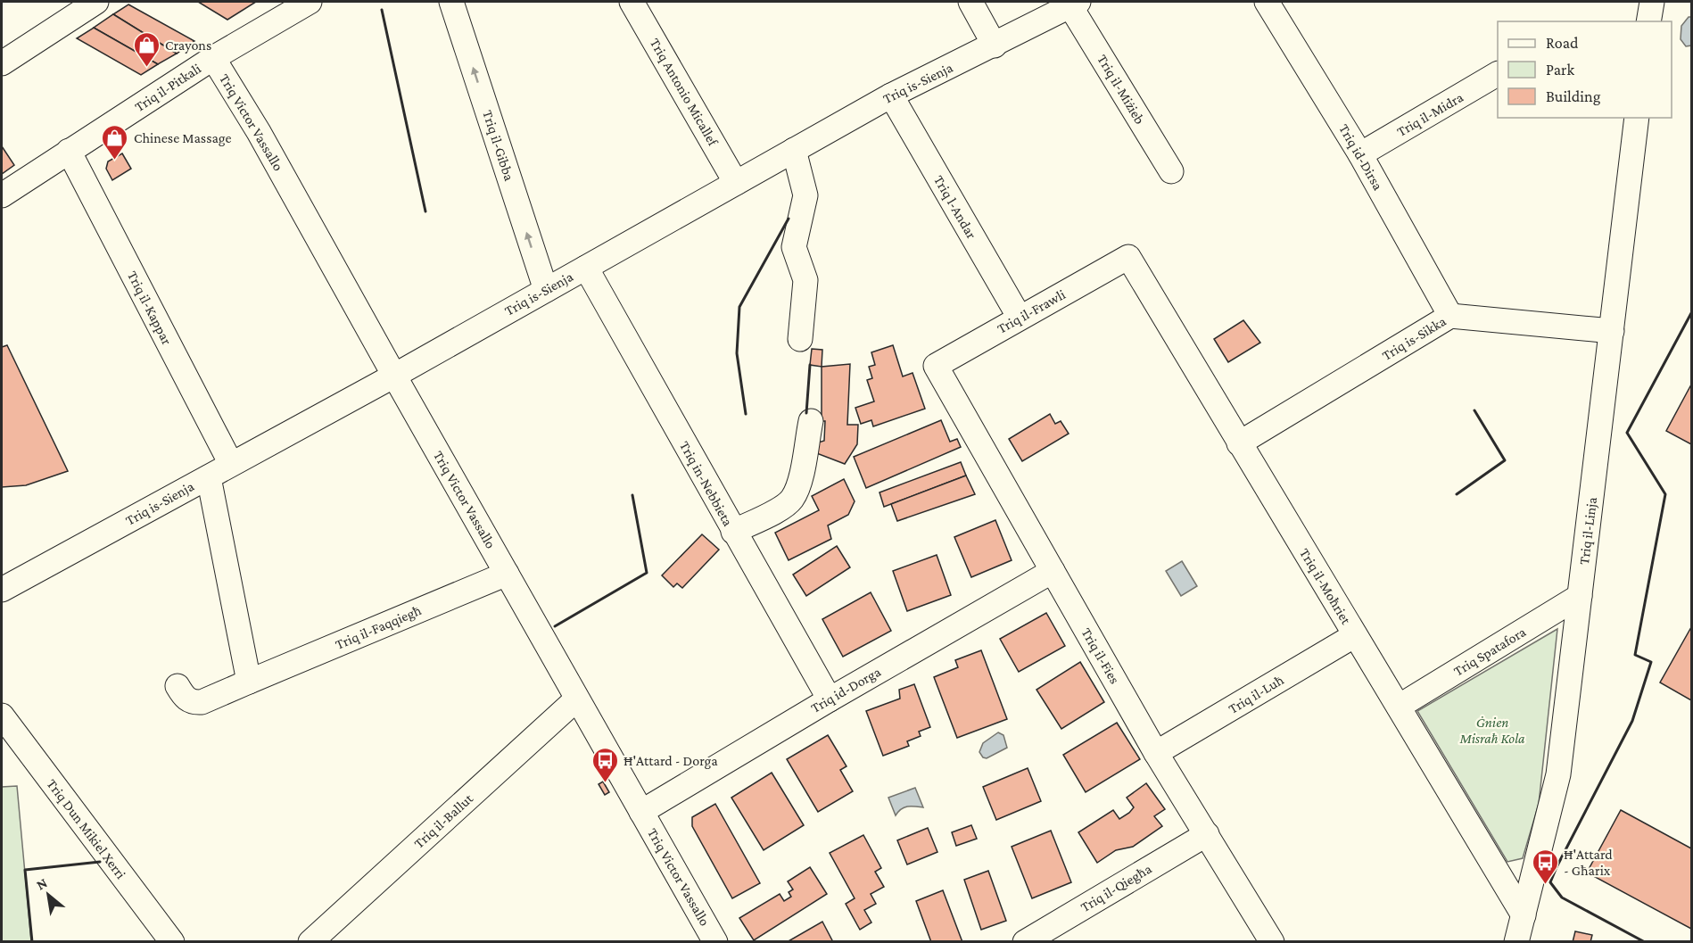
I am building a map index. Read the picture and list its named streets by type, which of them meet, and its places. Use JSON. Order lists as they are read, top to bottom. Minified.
{"streets":{"street":["Triq is-Sienja","Triq il-Pitkali","Triq il-Miżieb","Triq Antonio Micallef","Triq il-Midra","Triq Victor Vassallo","Triq il-Gibba","Triq id-Dirsa","Triq l-Andar","Triq il-Kappar","Triq il-Frawli","Triq is-Sikka","Triq in-Nebbieta","Triq il-Linja","Triq il-Moħriet","Triq il-Faqqiegħ","Triq Spatafora","Triq il-Fies","Triq id-Dorga","Triq il-Luħ","Triq il-Ballut","Triq Dun Mikiel Xerri","Triq il-Qiegħa"]},"crossings":[["Triq is-Sienja","Triq il-Miżieb"],["Triq is-Sienja","Triq Antonio Micallef"],["Triq is-Sienja","Triq Victor Vassallo"],["Triq is-Sienja","Triq il-Gibba"],["Triq is-Sienja","Triq l-Andar"],["Triq is-Sienja","Triq il-Kappar"],["Triq is-Sienja","Triq in-Nebbieta"],["Triq il-Pitkali","Triq Victor Vassallo"],["Triq il-Pitkali","Triq il-Kappar"],["Triq il-Midra","Triq id-Dirsa"],["Triq Victor Vassallo","Triq il-Faqqiegħ"],["Triq Victor Vassallo","Triq id-Dorga"],["Triq Victor Vassallo","Triq il-Ballut"],["Triq id-Dirsa","Triq is-Sikka"],["Triq l-Andar","Triq il-Frawli"],["Triq il-Frawli","Triq il-Moħriet"],["Triq il-Frawli","Triq il-Fies"],["Triq is-Sikka","Triq il-Linja"],["Triq is-Sikka","Triq il-Moħriet"],["Triq in-Nebbieta","Triq id-Dorga"],["Triq il-Linja","Triq il-Moħriet"],["Triq il-Linja","Triq Spatafora"],["Triq il-Moħriet","Triq Spatafora"],["Triq il-Moħriet","Triq il-Luħ"],["Triq il-Fies","Triq id-Dorga"],["Triq il-Fies","Triq il-Luħ"],["Triq il-Fies","Triq il-Qiegħa"]],"one_way":["Triq il-Gibba"],"parks":["Ġnien Misraħ Kola"],"places":{"shop":["Crayons","Chinese Massage"],"bus stop":["Ħ'Attard - Dorga","Ħ'Attard - Għarix"]},"legend":["Road","Park","Building"],"north":"top left"}
